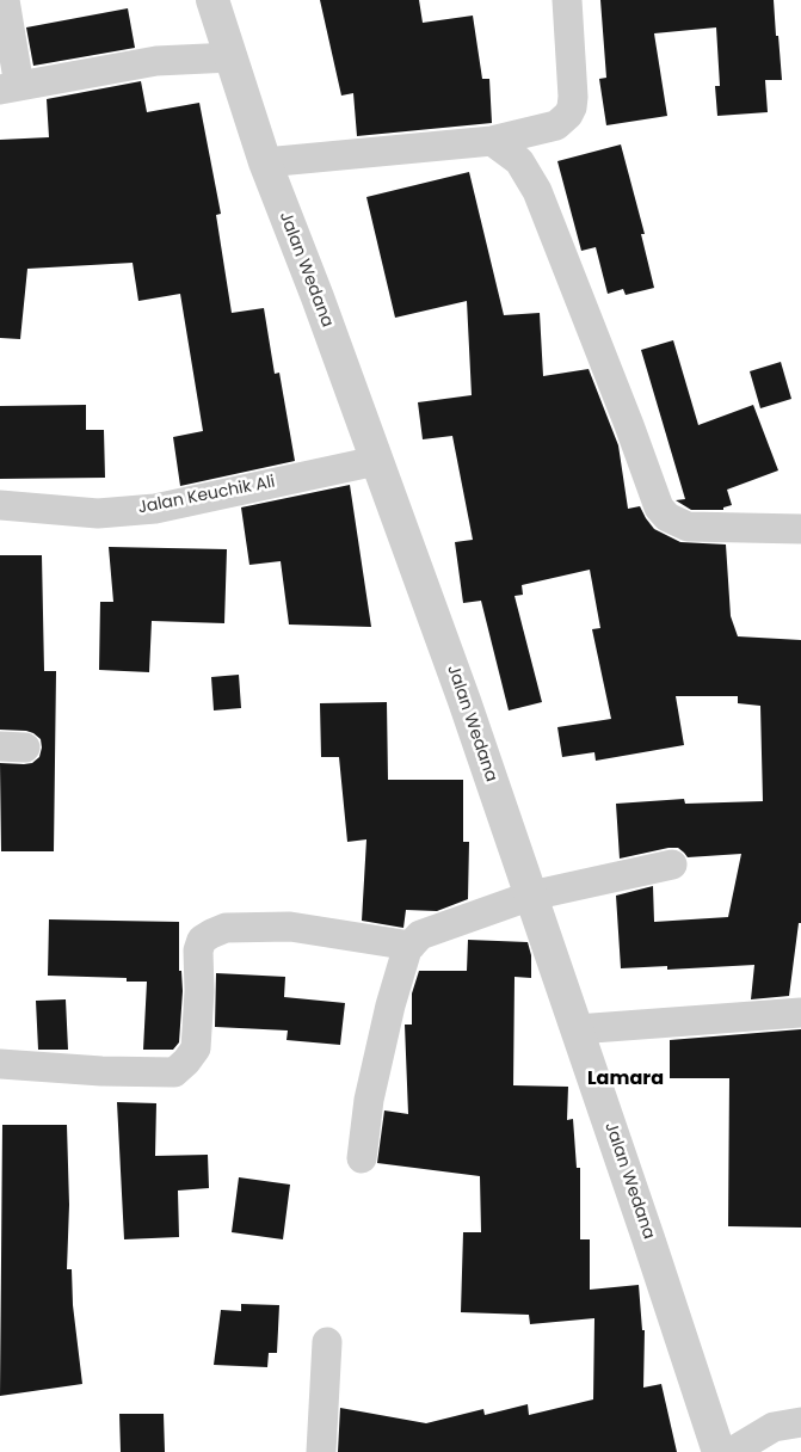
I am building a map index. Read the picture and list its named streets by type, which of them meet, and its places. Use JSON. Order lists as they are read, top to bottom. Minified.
{"streets":{"street":["Jalan Wedana","Jalan Keuchik Ali"]},"crossings":[["Jalan Wedana","Jalan Keuchik Ali"]],"districts":["Lamara"]}
